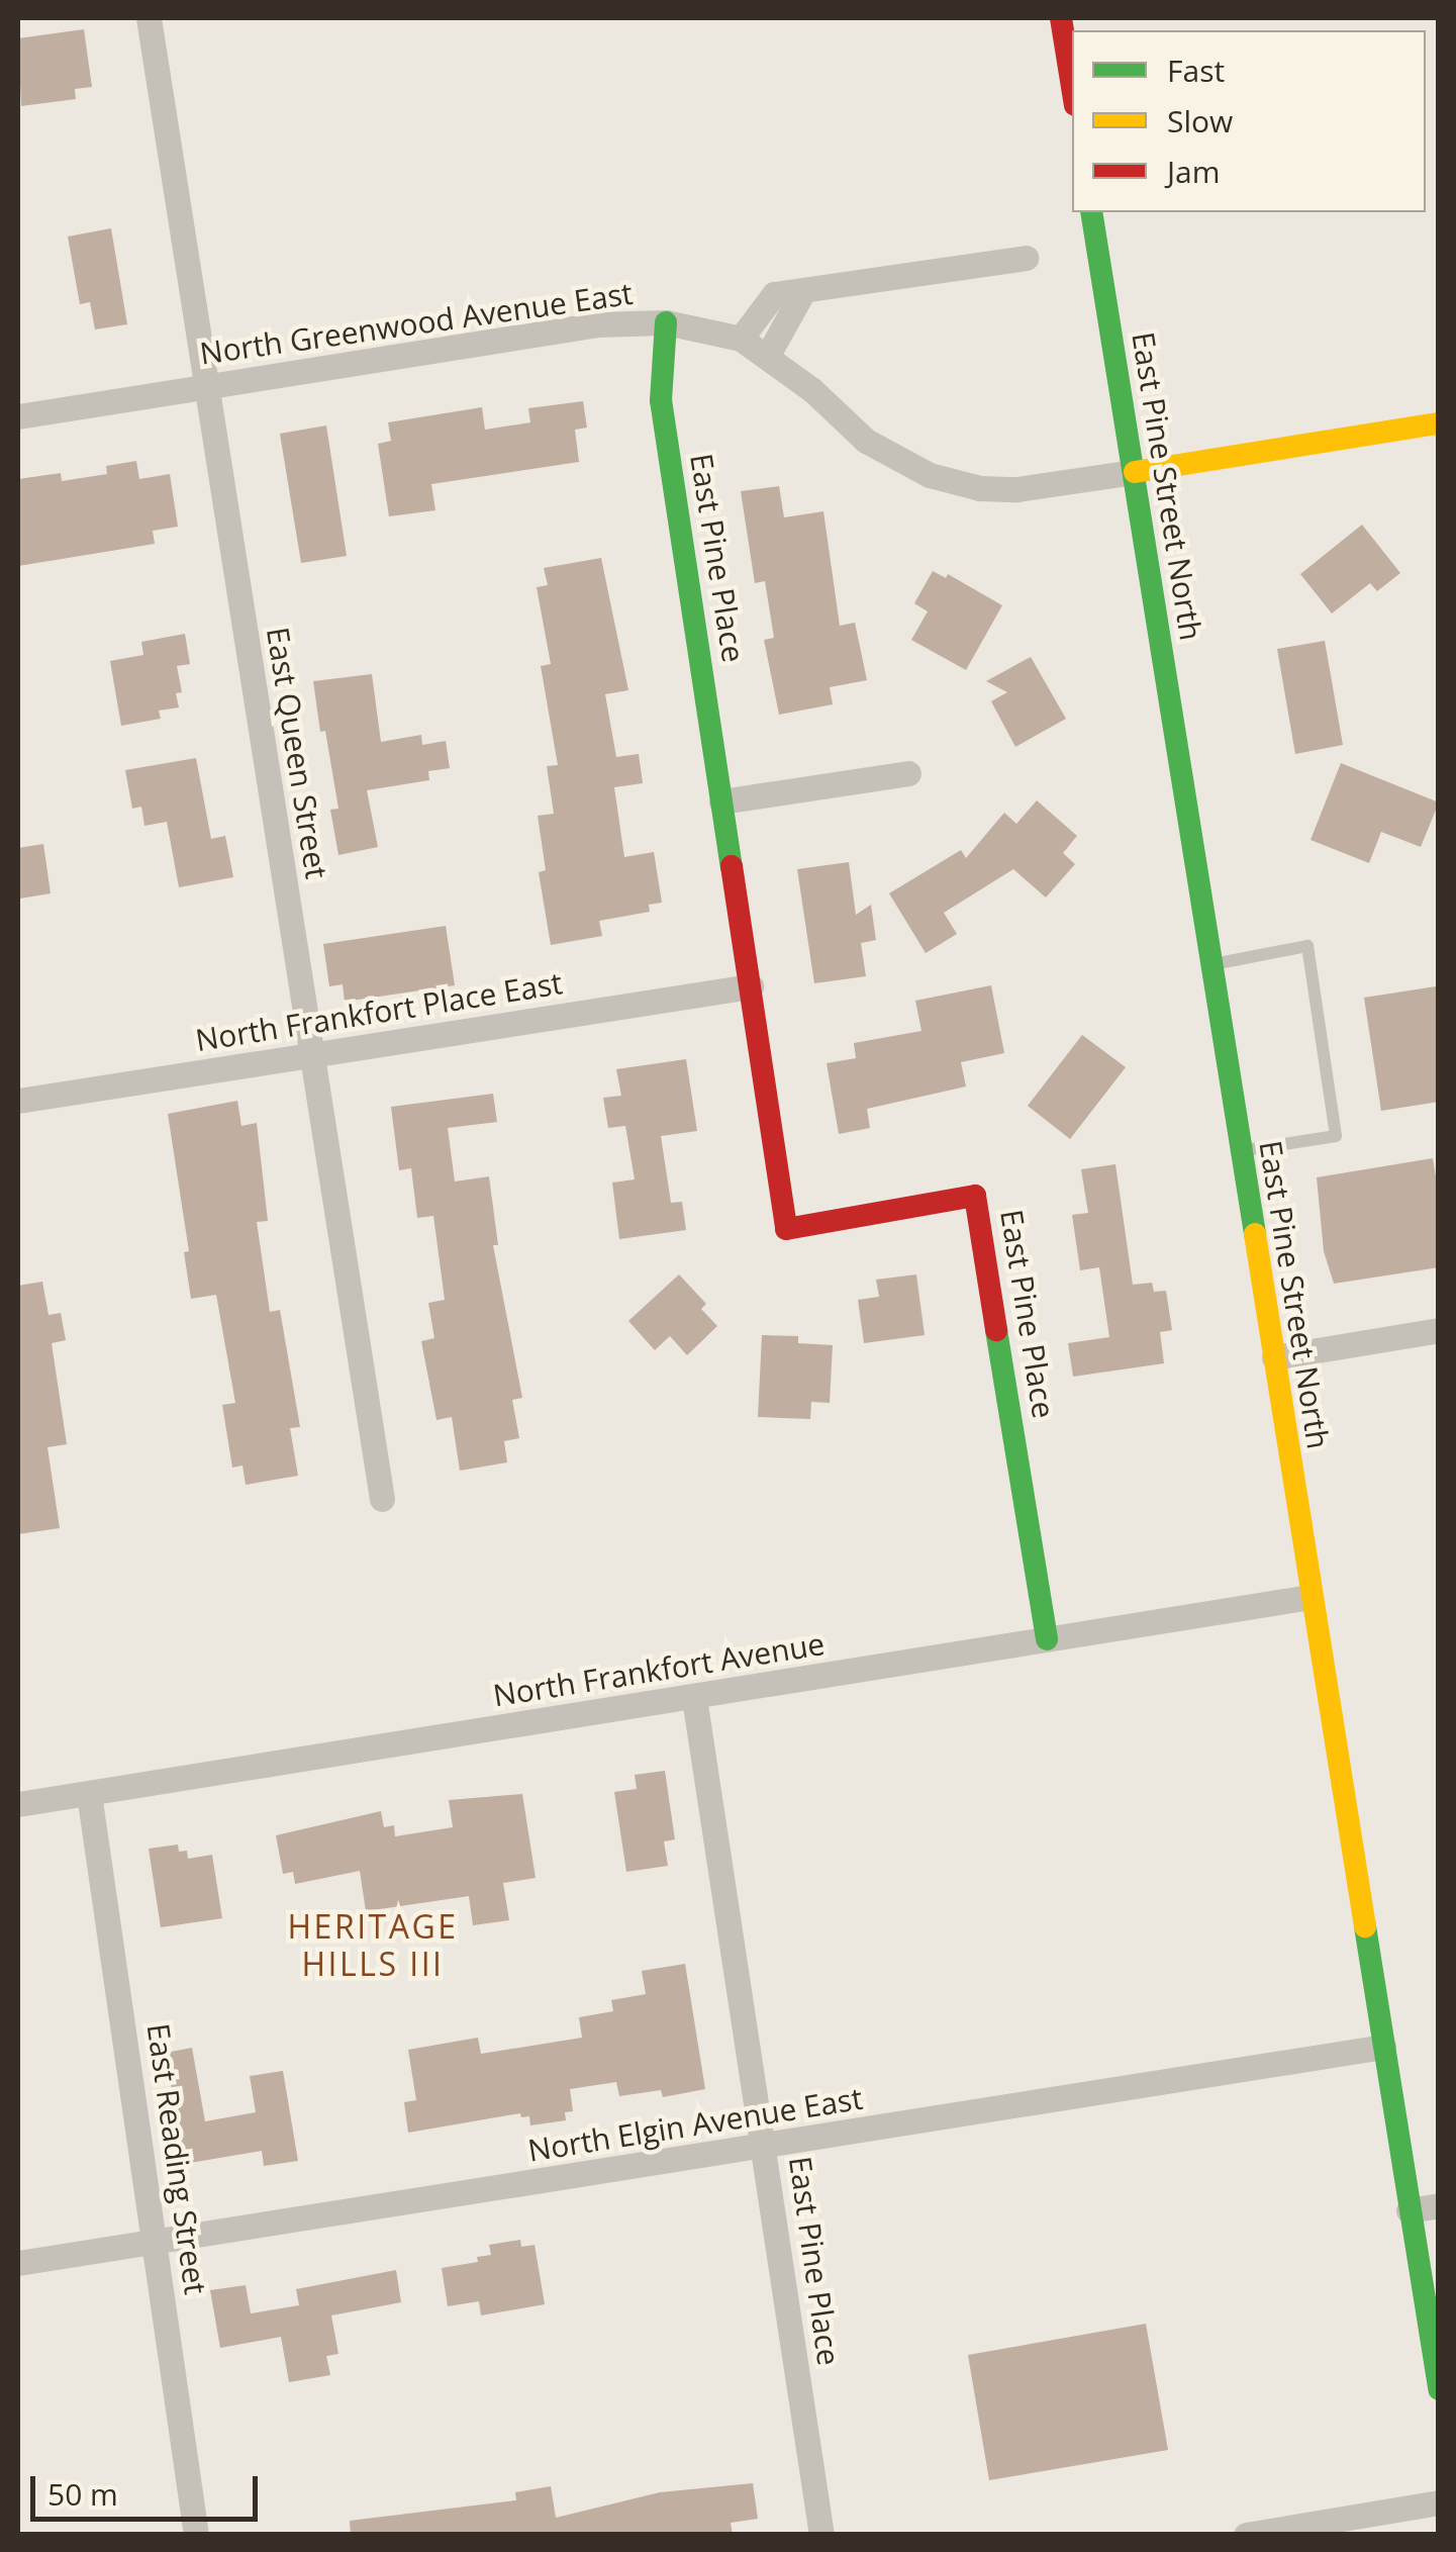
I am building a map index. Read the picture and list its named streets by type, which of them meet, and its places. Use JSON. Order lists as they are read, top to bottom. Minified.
{"streets":{"main road":["North Greenwood Avenue East","East Pine Street North","East Pine Place"],"street":["East Queen Street","North Frankfort Place East","North Frankfort Avenue","North Elgin Avenue East","East Reading Street"]},"crossings":[["North Greenwood Avenue East","East Pine Street North"],["North Greenwood Avenue East","East Pine Place"],["North Greenwood Avenue East","East Queen Street"],["East Pine Street North","North Frankfort Avenue"],["East Pine Street North","North Elgin Avenue East"],["East Pine Place","North Frankfort Place East"],["East Pine Place","North Frankfort Avenue"],["East Pine Place","North Elgin Avenue East"],["East Queen Street","North Frankfort Place East"],["North Frankfort Avenue","East Reading Street"],["North Elgin Avenue East","East Reading Street"]],"districts":["HERITAGE HILLS III"],"legend":["Fast","Slow","Jam"],"scale_bar":"50 m"}
